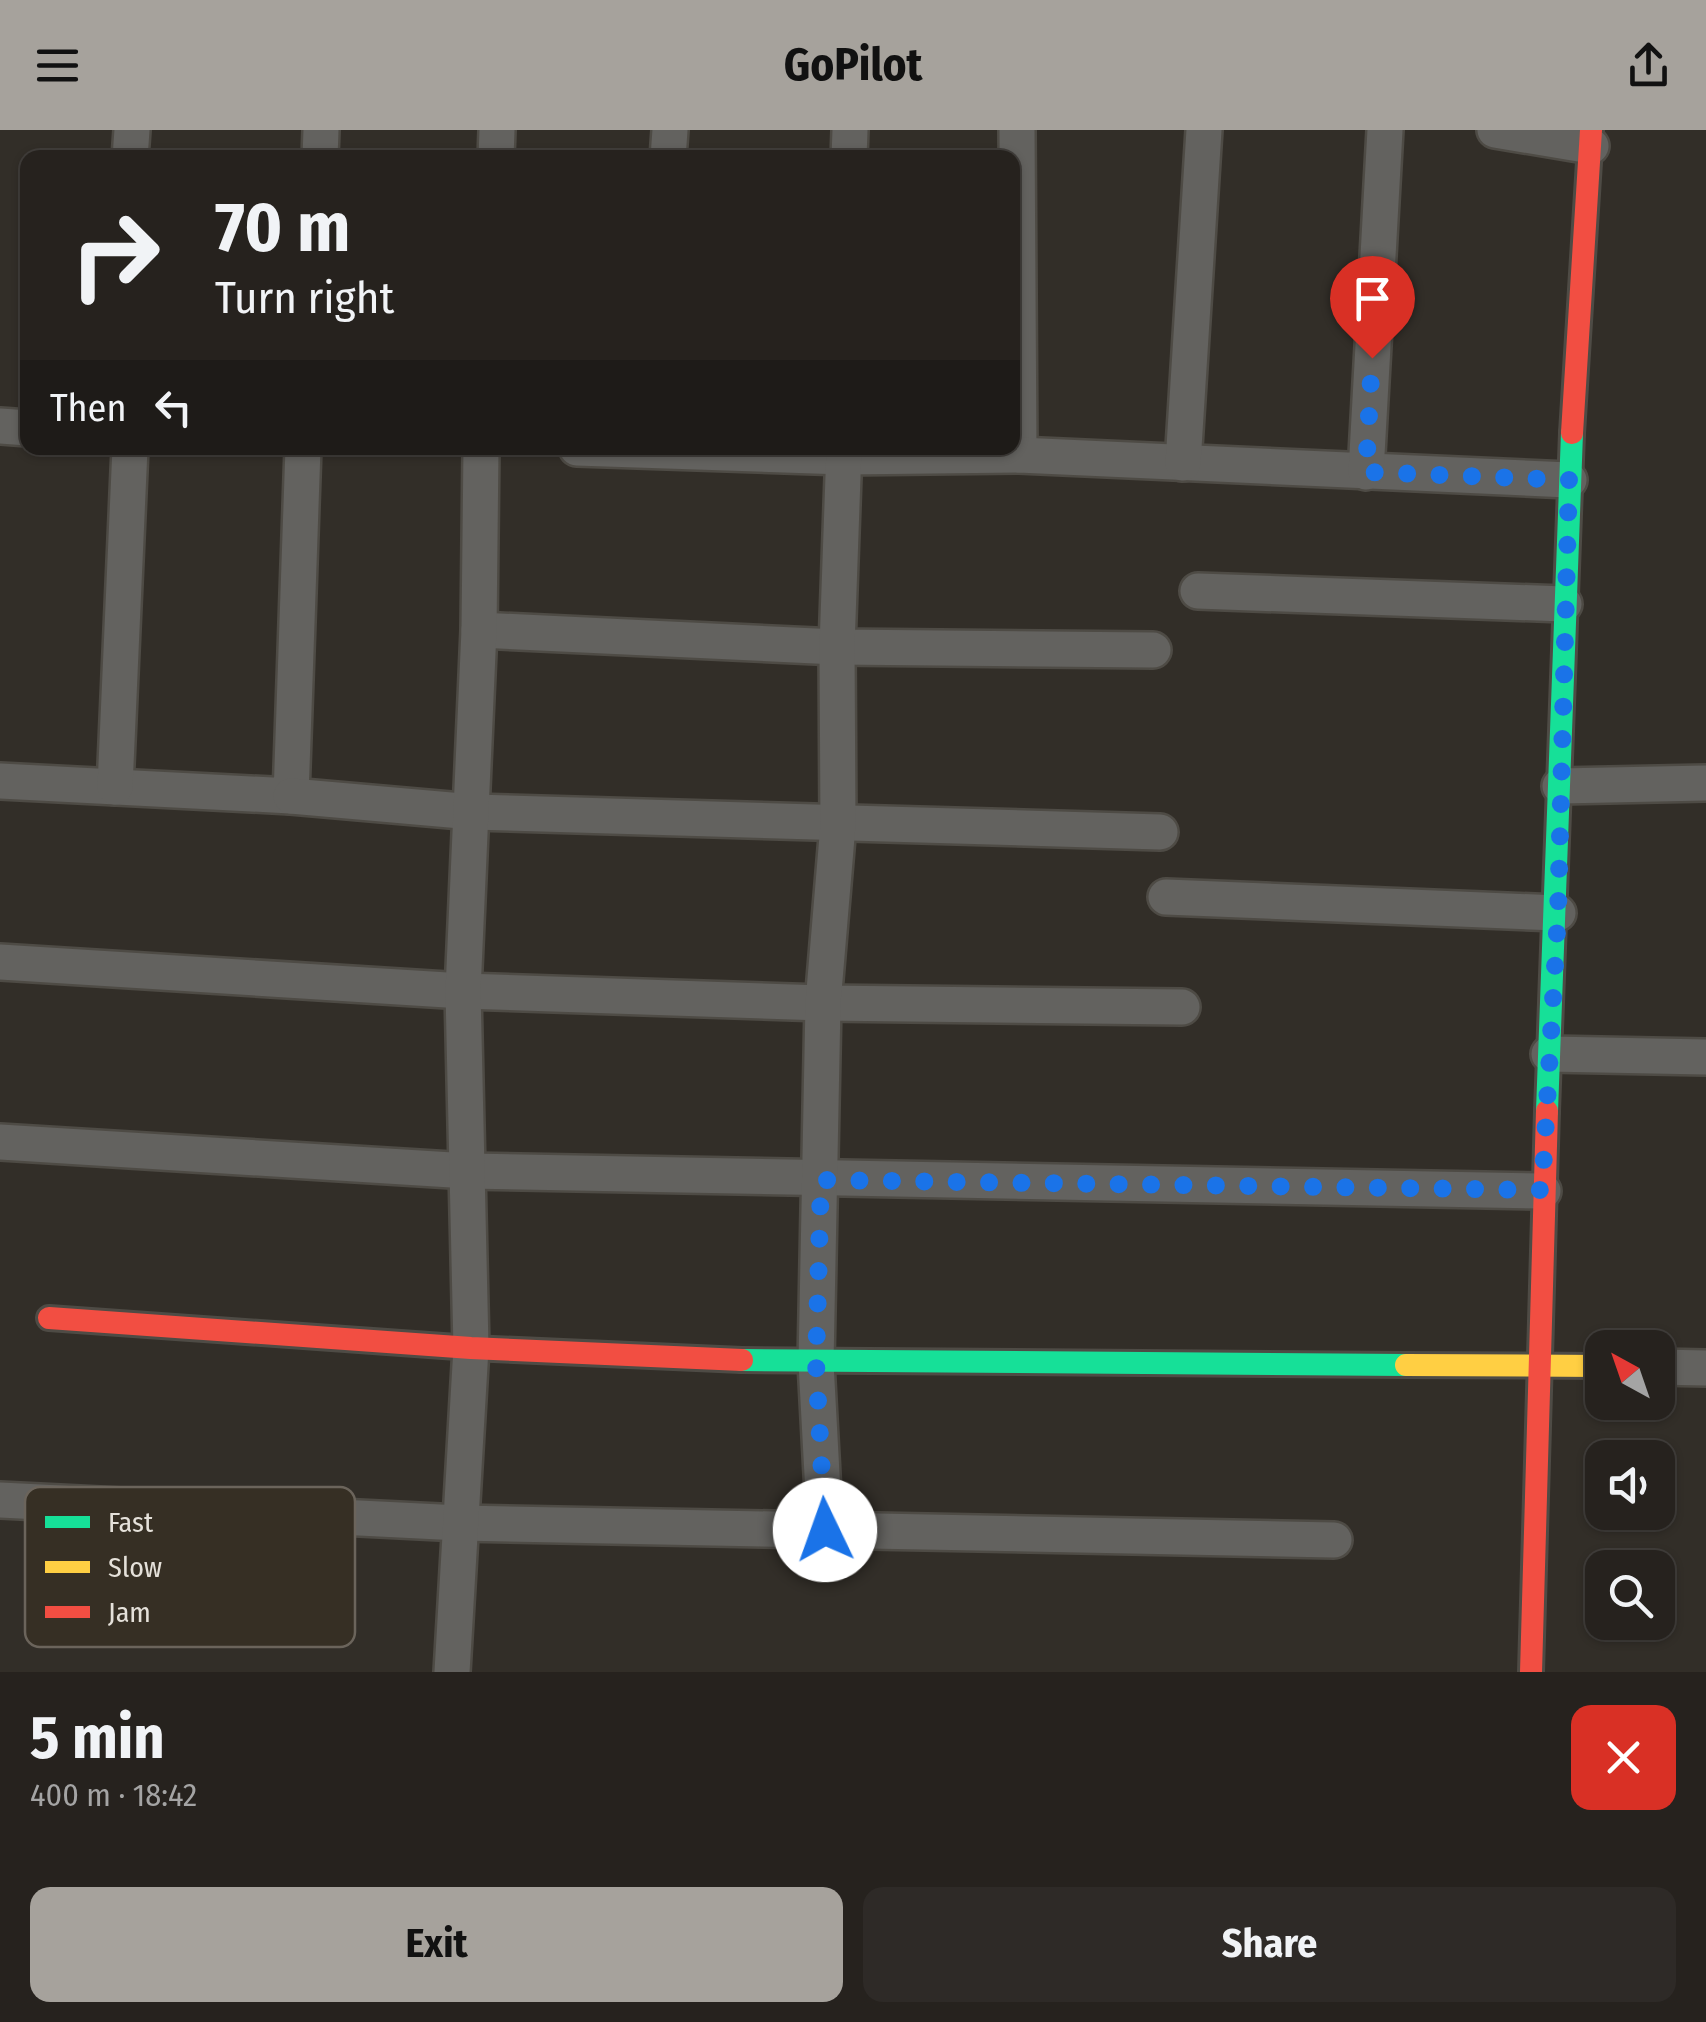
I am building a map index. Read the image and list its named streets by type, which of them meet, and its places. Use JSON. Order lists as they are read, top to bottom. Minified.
{"legend":["Fast","Slow","Jam"],"north":"top left","page":{"header":"GoPilot","turn":["70 m","Turn right"],"then":"Then","heading":["5 min","400 m · 18:42"],"buttons":["Exit","Share"]}}
